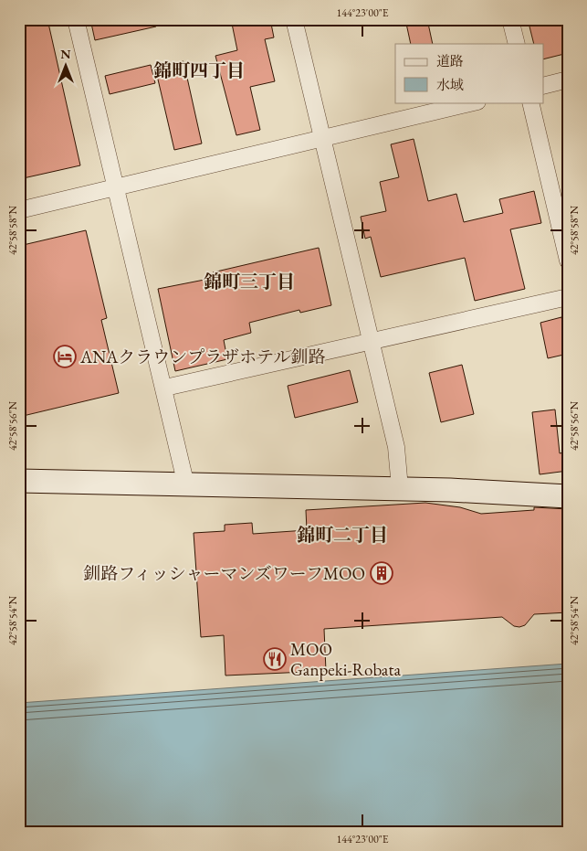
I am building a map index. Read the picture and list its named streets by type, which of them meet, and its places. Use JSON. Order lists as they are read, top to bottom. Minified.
{"districts":["錦町四丁目","錦町三丁目","錦町二丁目"],"places":{"hotel":["ANAクラウンプラザホテル釧路"],"building":["釧路フィッシャーマンズワーフMOO"],"restaurant":["MOO Ganpeki-Robata"]},"legend":["道路","水域"],"north":"top","coordinates":["144°23'00\"E","42°58'58\"N","42°58'56\"N","42°58'54\"N"]}
